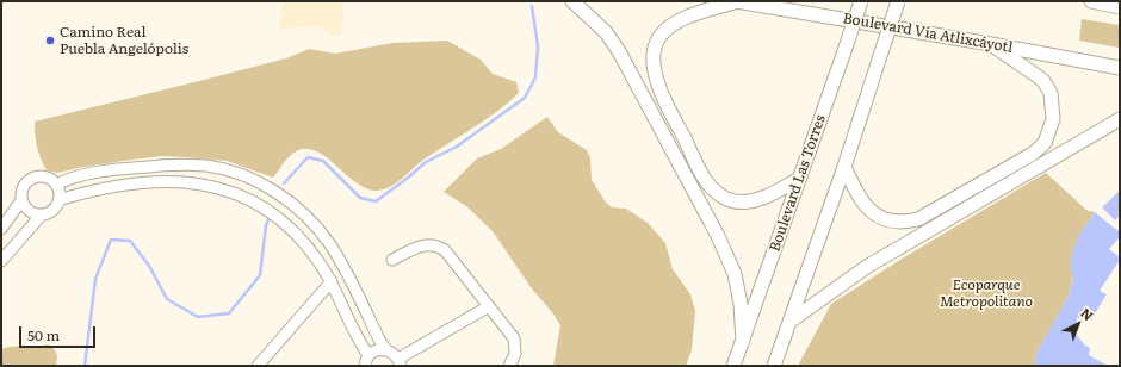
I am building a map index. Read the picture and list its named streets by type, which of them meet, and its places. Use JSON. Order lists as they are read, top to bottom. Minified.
{"streets":{"main road":["Boulevard Vía Atlixcáyotl","Boulevard Las Torres"]},"parks":["Ecoparque Metropolitano"],"places":["Camino Real Puebla Angelópolis"],"scale_bar":"50 m","north":"top right"}
